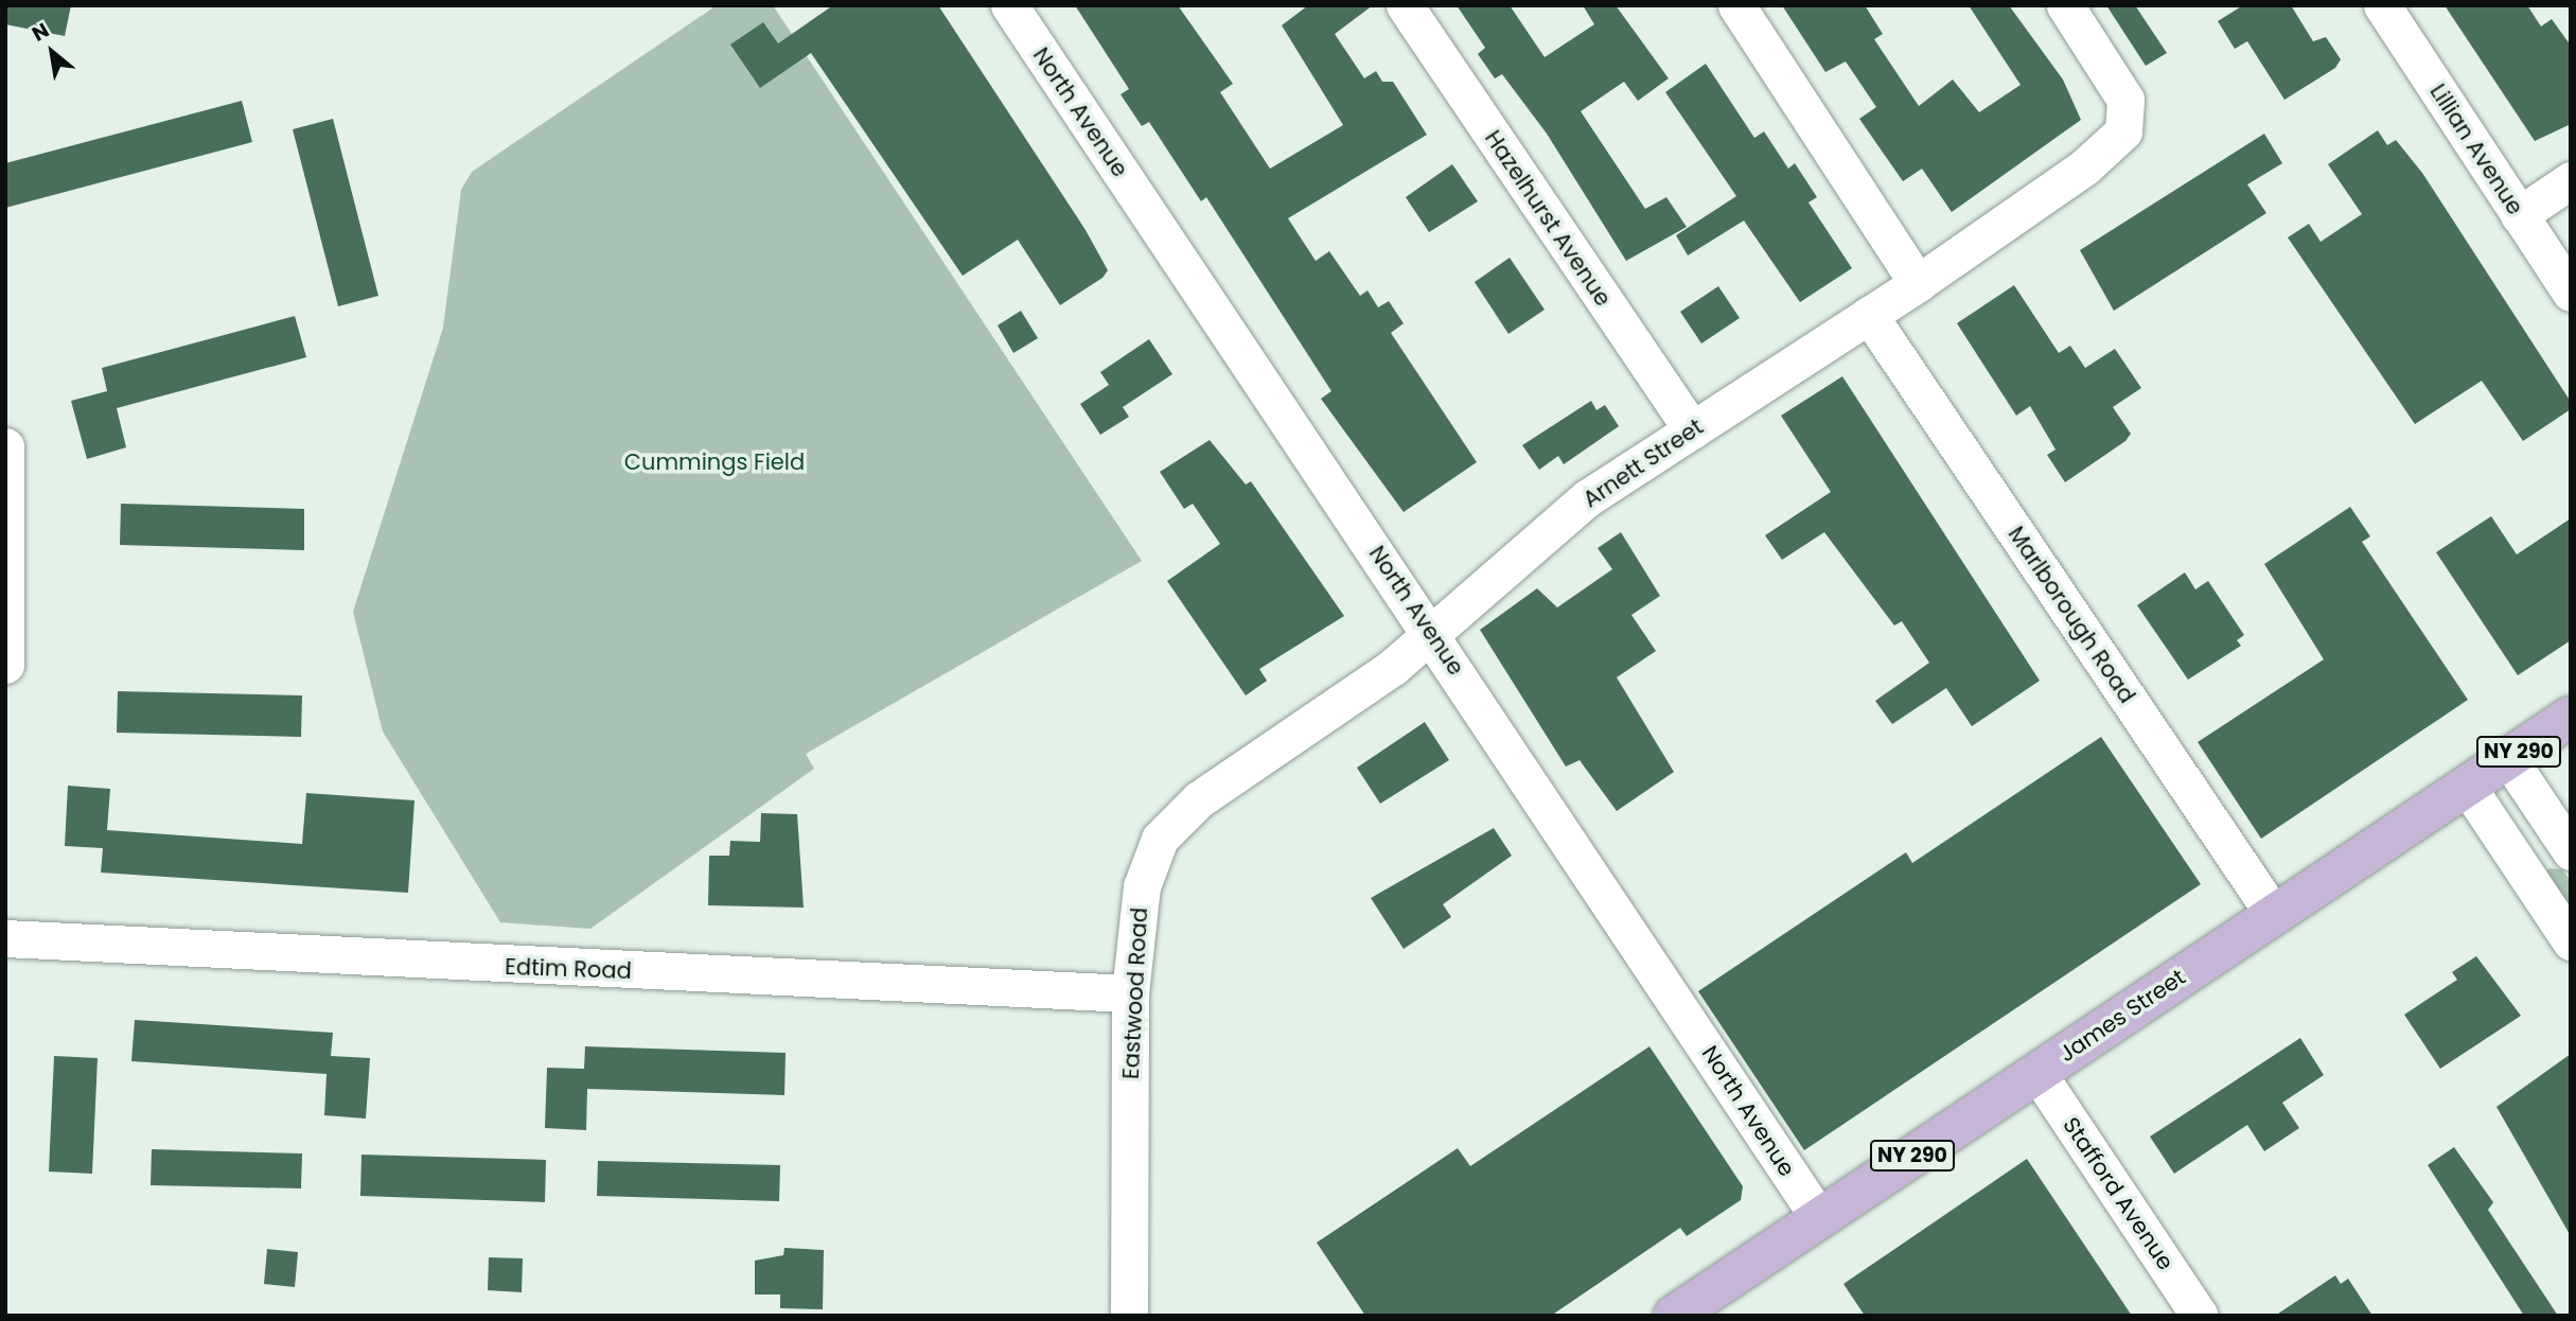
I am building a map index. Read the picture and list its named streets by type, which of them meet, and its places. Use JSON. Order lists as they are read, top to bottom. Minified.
{"streets":{"main road":["NY 290","James Street"],"street":["North Avenue","Lillian Avenue","Hazelhurst Avenue","Arnett Street","Marlborough Road","Edtim Road","Eastwood Road","Stafford Avenue"]},"crossings":[["North Avenue","Arnett Street"],["North Avenue","Eastwood Road"],["North Avenue","James Street"],["Hazelhurst Avenue","Arnett Street"],["Arnett Street","Marlborough Road"],["Arnett Street","Eastwood Road"],["Marlborough Road","James Street"],["Edtim Road","Eastwood Road"],["James Street","Stafford Avenue"]],"parks":["Cummings Field"],"north":"top left"}
